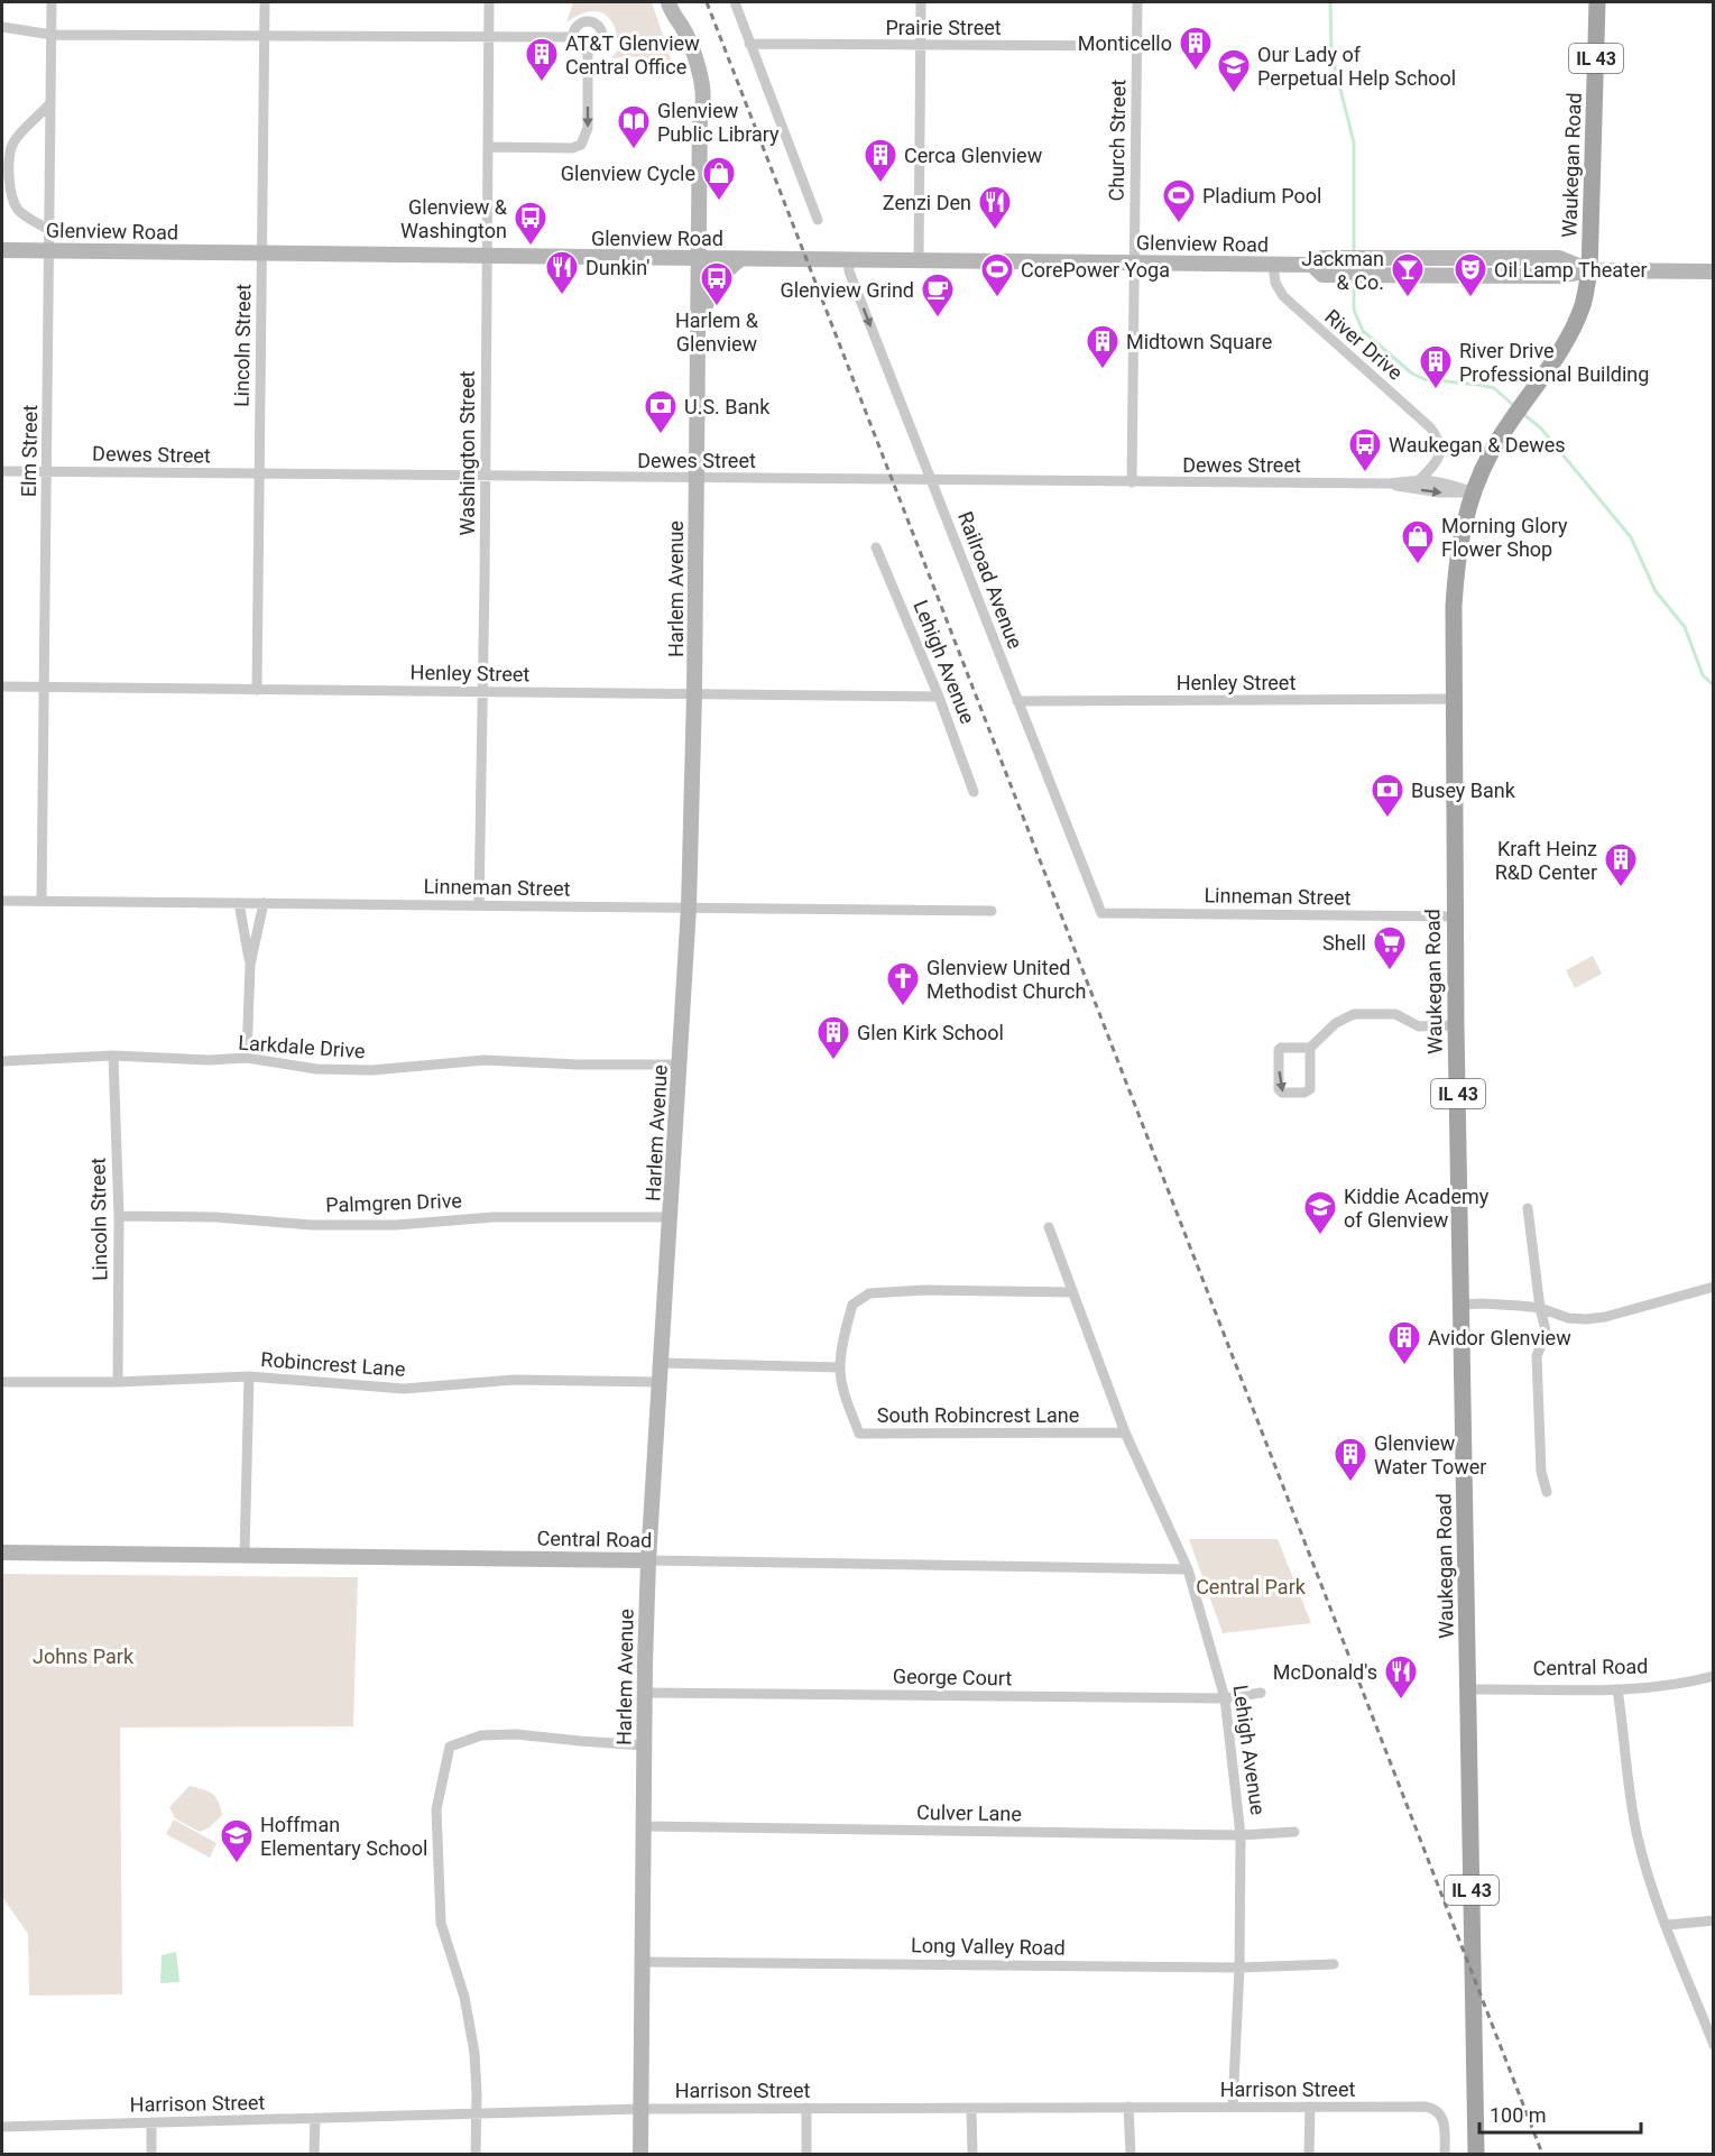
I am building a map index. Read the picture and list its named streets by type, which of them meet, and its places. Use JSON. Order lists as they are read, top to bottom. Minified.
{"streets":{"main road":["IL 43","Waukegan Road","Glenview Road","Harlem Avenue","Central Road"],"street":["Prairie Street","Church Street","River Drive","Lincoln Street","Elm Street","Washington Street","Dewes Street","Railroad Avenue","Lehigh Avenue","Henley Street","Linneman Street","Larkdale Drive","Palmgren Drive","Robincrest Lane","South Robincrest Lane","George Court","Culver Lane","Long Valley Road","Harrison Street"]},"crossings":[["Prairie Street","Church Street"],["Church Street","Glenview Road"],["Church Street","Dewes Street"],["Waukegan Road","Glenview Road"],["Waukegan Road","Dewes Street"],["Waukegan Road","Henley Street"],["Waukegan Road","Linneman Street"],["Waukegan Road","Central Road"],["Glenview Road","River Drive"],["Glenview Road","Lincoln Street"],["Glenview Road","Elm Street"],["Glenview Road","Washington Street"],["Glenview Road","Railroad Avenue"],["Glenview Road","Harlem Avenue"],["River Drive","Dewes Street"],["Lincoln Street","Dewes Street"],["Lincoln Street","Henley Street"],["Lincoln Street","Larkdale Drive"],["Lincoln Street","Palmgren Drive"],["Lincoln Street","Robincrest Lane"],["Elm Street","Dewes Street"],["Elm Street","Henley Street"],["Elm Street","Linneman Street"],["Washington Street","Dewes Street"],["Washington Street","Henley Street"],["Washington Street","Linneman Street"],["Dewes Street","Railroad Avenue"],["Dewes Street","Harlem Avenue"],["Railroad Avenue","Henley Street"],["Railroad Avenue","Linneman Street"],["Harlem Avenue","Henley Street"],["Harlem Avenue","Linneman Street"],["Harlem Avenue","Larkdale Drive"],["Harlem Avenue","Palmgren Drive"],["Harlem Avenue","Robincrest Lane"],["Harlem Avenue","Central Road"],["Harlem Avenue","George Court"],["Harlem Avenue","Culver Lane"],["Harlem Avenue","Long Valley Road"],["Harlem Avenue","Harrison Street"],["Lehigh Avenue","Henley Street"],["Lehigh Avenue","South Robincrest Lane"],["Lehigh Avenue","Central Road"],["Lehigh Avenue","George Court"],["Lehigh Avenue","Culver Lane"],["Lehigh Avenue","Long Valley Road"],["Lehigh Avenue","Harrison Street"]],"parks":["Central Park","Johns Park"],"places":{"building":["Monticello","AT&T Glenview Central Office","Cerca Glenview","Midtown Square","River Drive Professional Building","Kraft Heinz R&D Center","Glen Kirk School","Avidor Glenview","Glenview Water Tower"],"school or university":["Our Lady of Perpetual Help School","Kiddie Academy of Glenview","Hoffman Elementary School"],"library":["Glenview Public Library"],"shop":["Glenview Cycle","Morning Glory Flower Shop"],"sports":["Pladium Pool","CorePower Yoga"],"restaurant":["Zenzi Den","Dunkin'","McDonald's"],"bus stop":["Glenview & Washington","Harlem & Glenview","Waukegan & Dewes"],"bar":["Jackman & Co."],"theatre":["Oil Lamp Theater"],"cafe":["Glenview Grind"],"bank":["U.S. Bank","Busey Bank"],"supermarket":["Shell"],"church":["Glenview United Methodist Church"]},"scale_bar":"100 m"}
